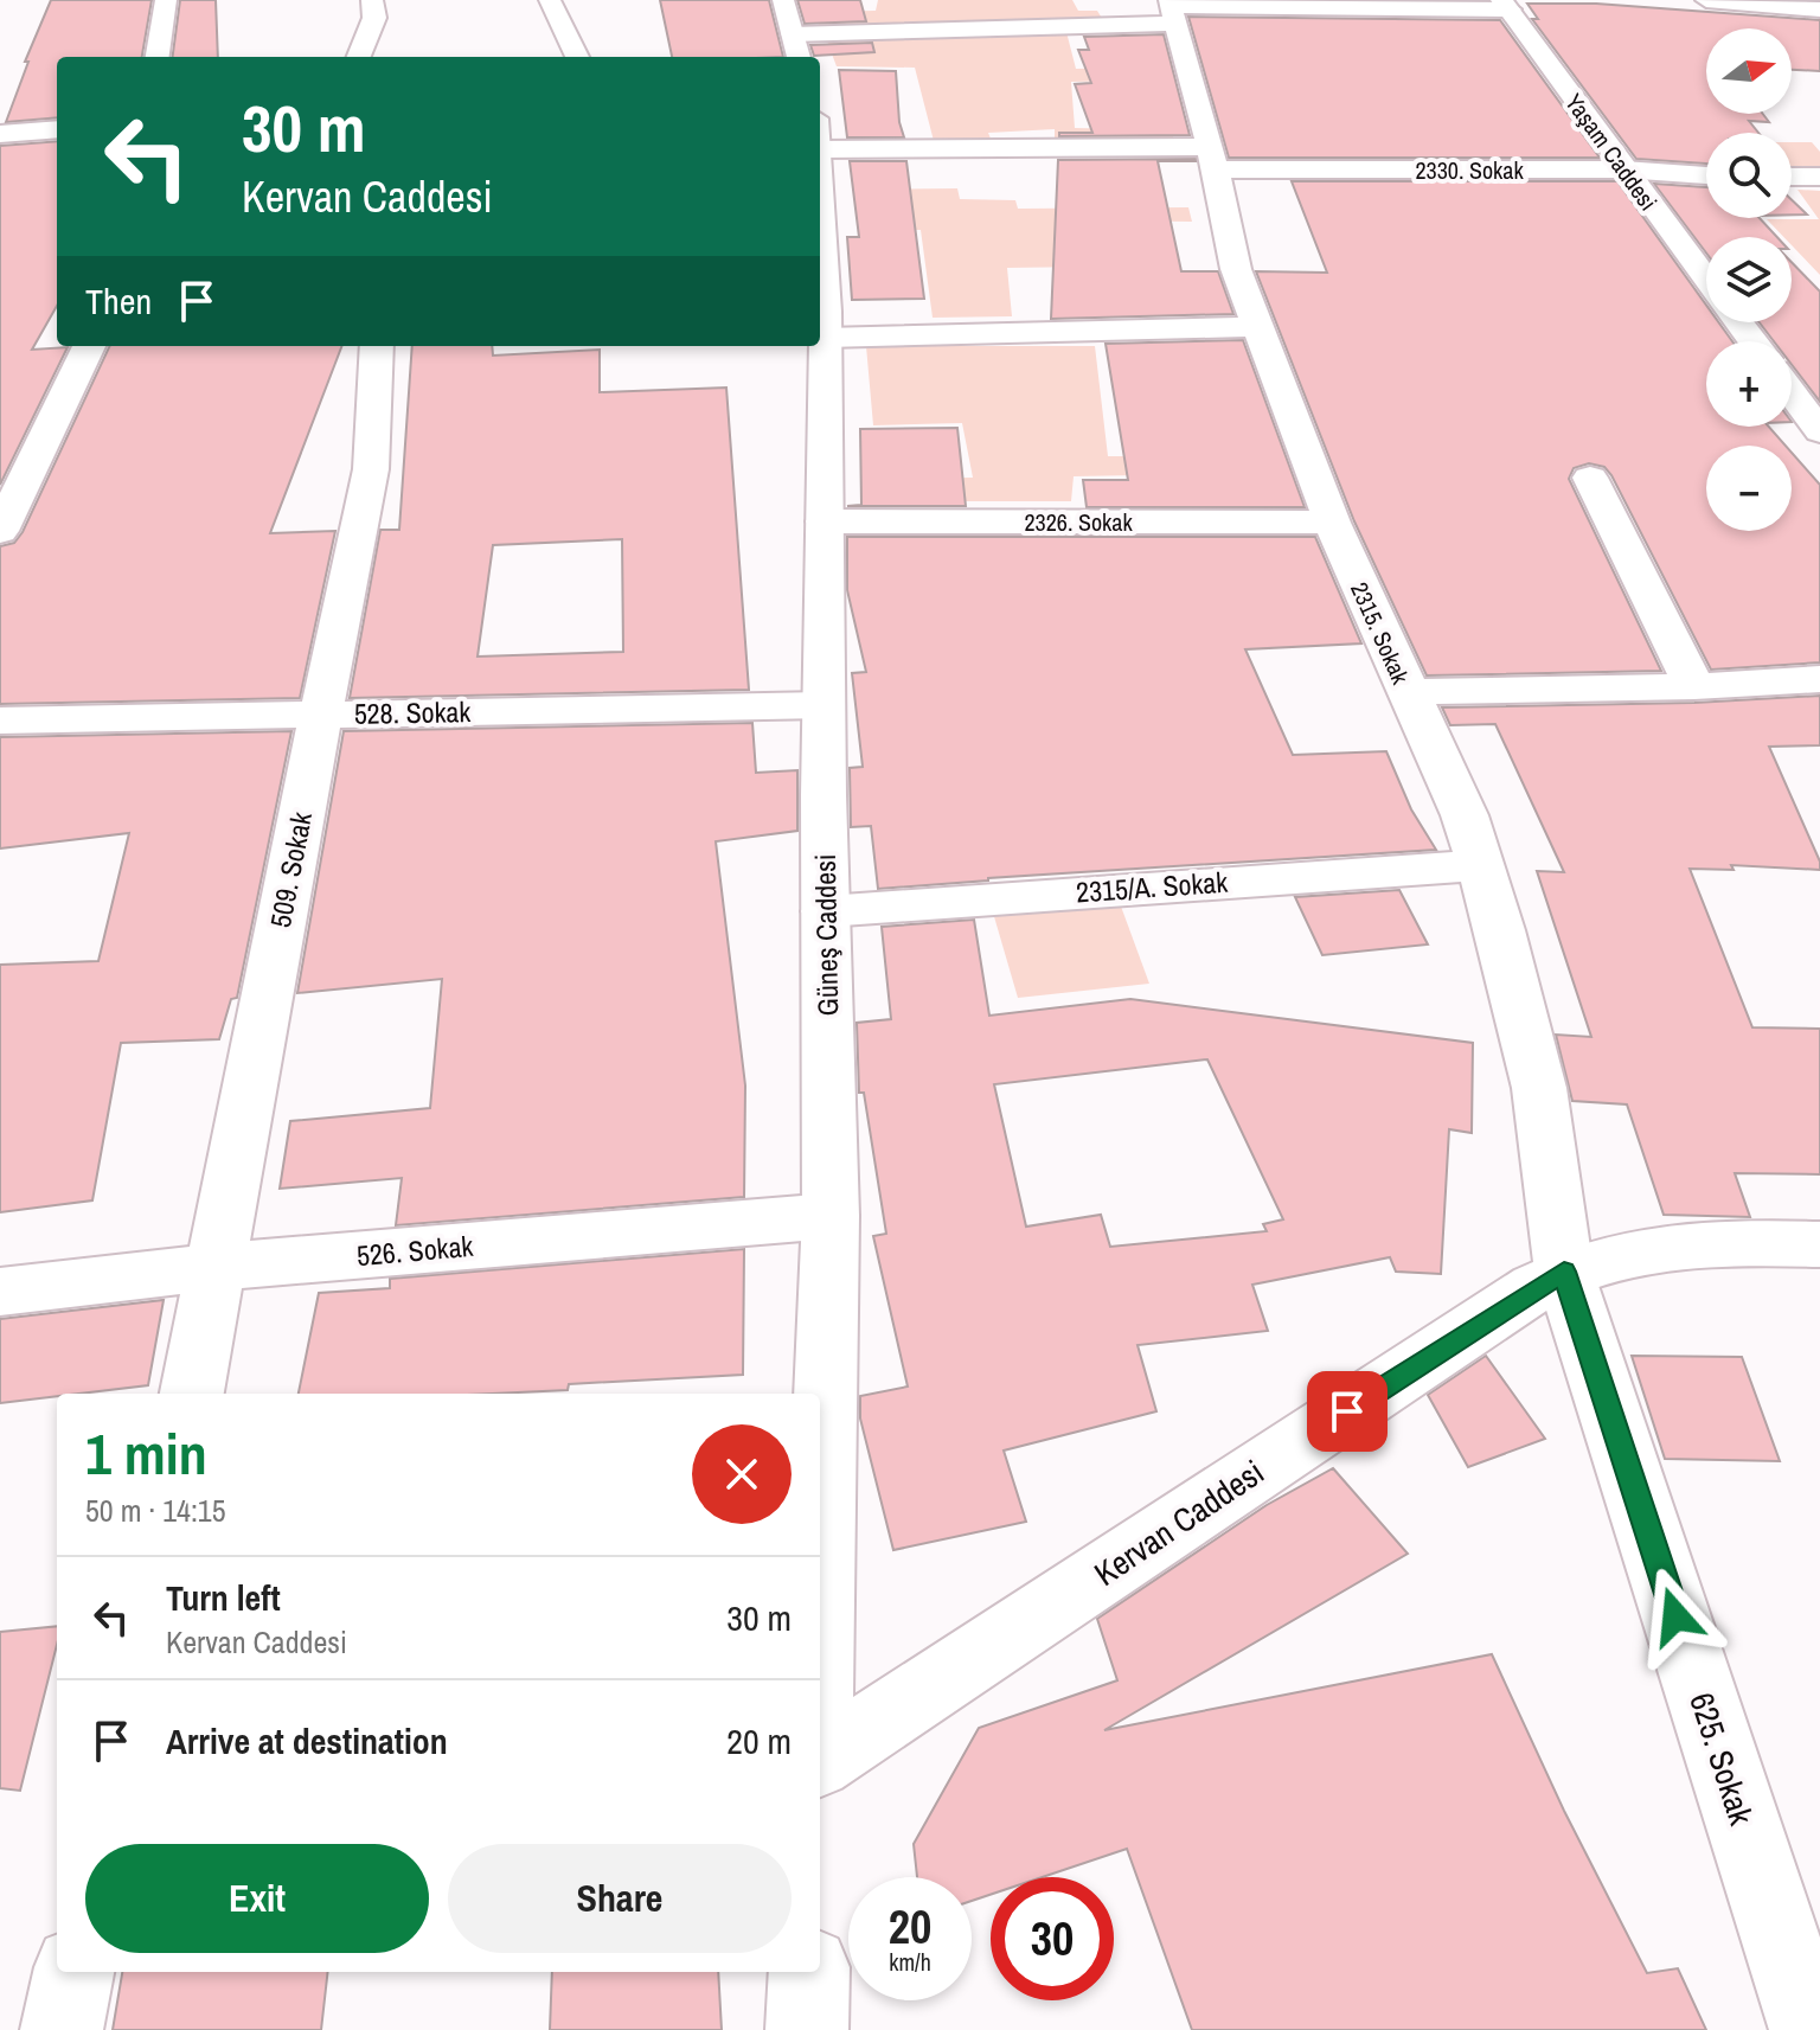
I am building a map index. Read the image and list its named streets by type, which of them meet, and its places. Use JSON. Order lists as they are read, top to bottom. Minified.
{"streets":{"street":["Yaşam Caddesi","2330. Sokak","2326. Sokak","2315. Sokak","528. Sokak","509. Sokak","2315/A. Sokak","Güneş Caddesi","526. Sokak","Kervan Caddesi","625. Sokak"]},"crossings":[["Yaşam Caddesi","2330. Sokak"],["2330. Sokak","2315. Sokak"],["2326. Sokak","2315. Sokak"],["2326. Sokak","Güneş Caddesi"],["2315. Sokak","2315/A. Sokak"],["2315. Sokak","Kervan Caddesi"],["2315. Sokak","625. Sokak"],["528. Sokak","509. Sokak"],["528. Sokak","Güneş Caddesi"],["509. Sokak","526. Sokak"],["2315/A. Sokak","Güneş Caddesi"],["Güneş Caddesi","526. Sokak"],["Kervan Caddesi","625. Sokak"]],"north":"right","page":{"map_buttons":["+","−"],"turn":["30 m","Kervan Caddesi"],"then":"Then","heading":["1 min","50 m · 14:15"],"list":[{"name":"Turn left","note":"Kervan Caddesi","value":"30 m"},{"name":"Arrive at destination","value":"20 m"}],"buttons":["Exit","Share"],"speed":"20 km/h","limit":"30"}}
